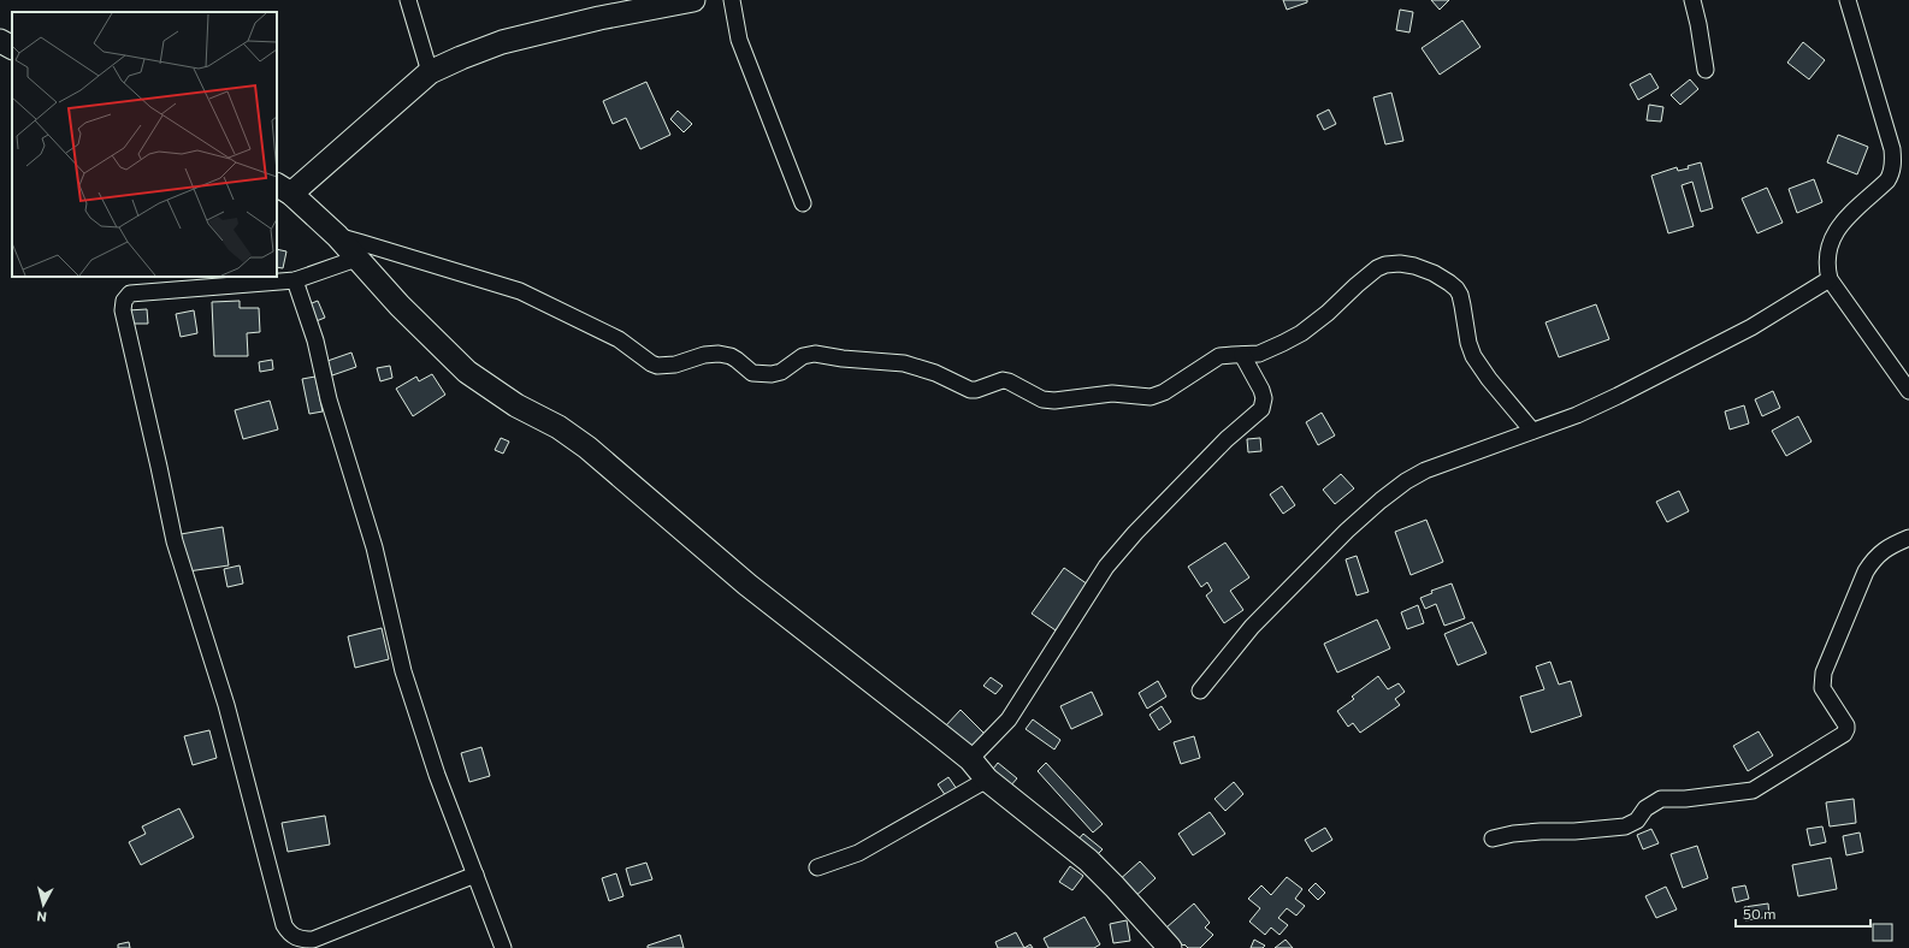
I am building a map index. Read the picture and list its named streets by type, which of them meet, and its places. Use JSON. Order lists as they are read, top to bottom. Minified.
{"scale_bar":"50 m","north":"bottom"}
